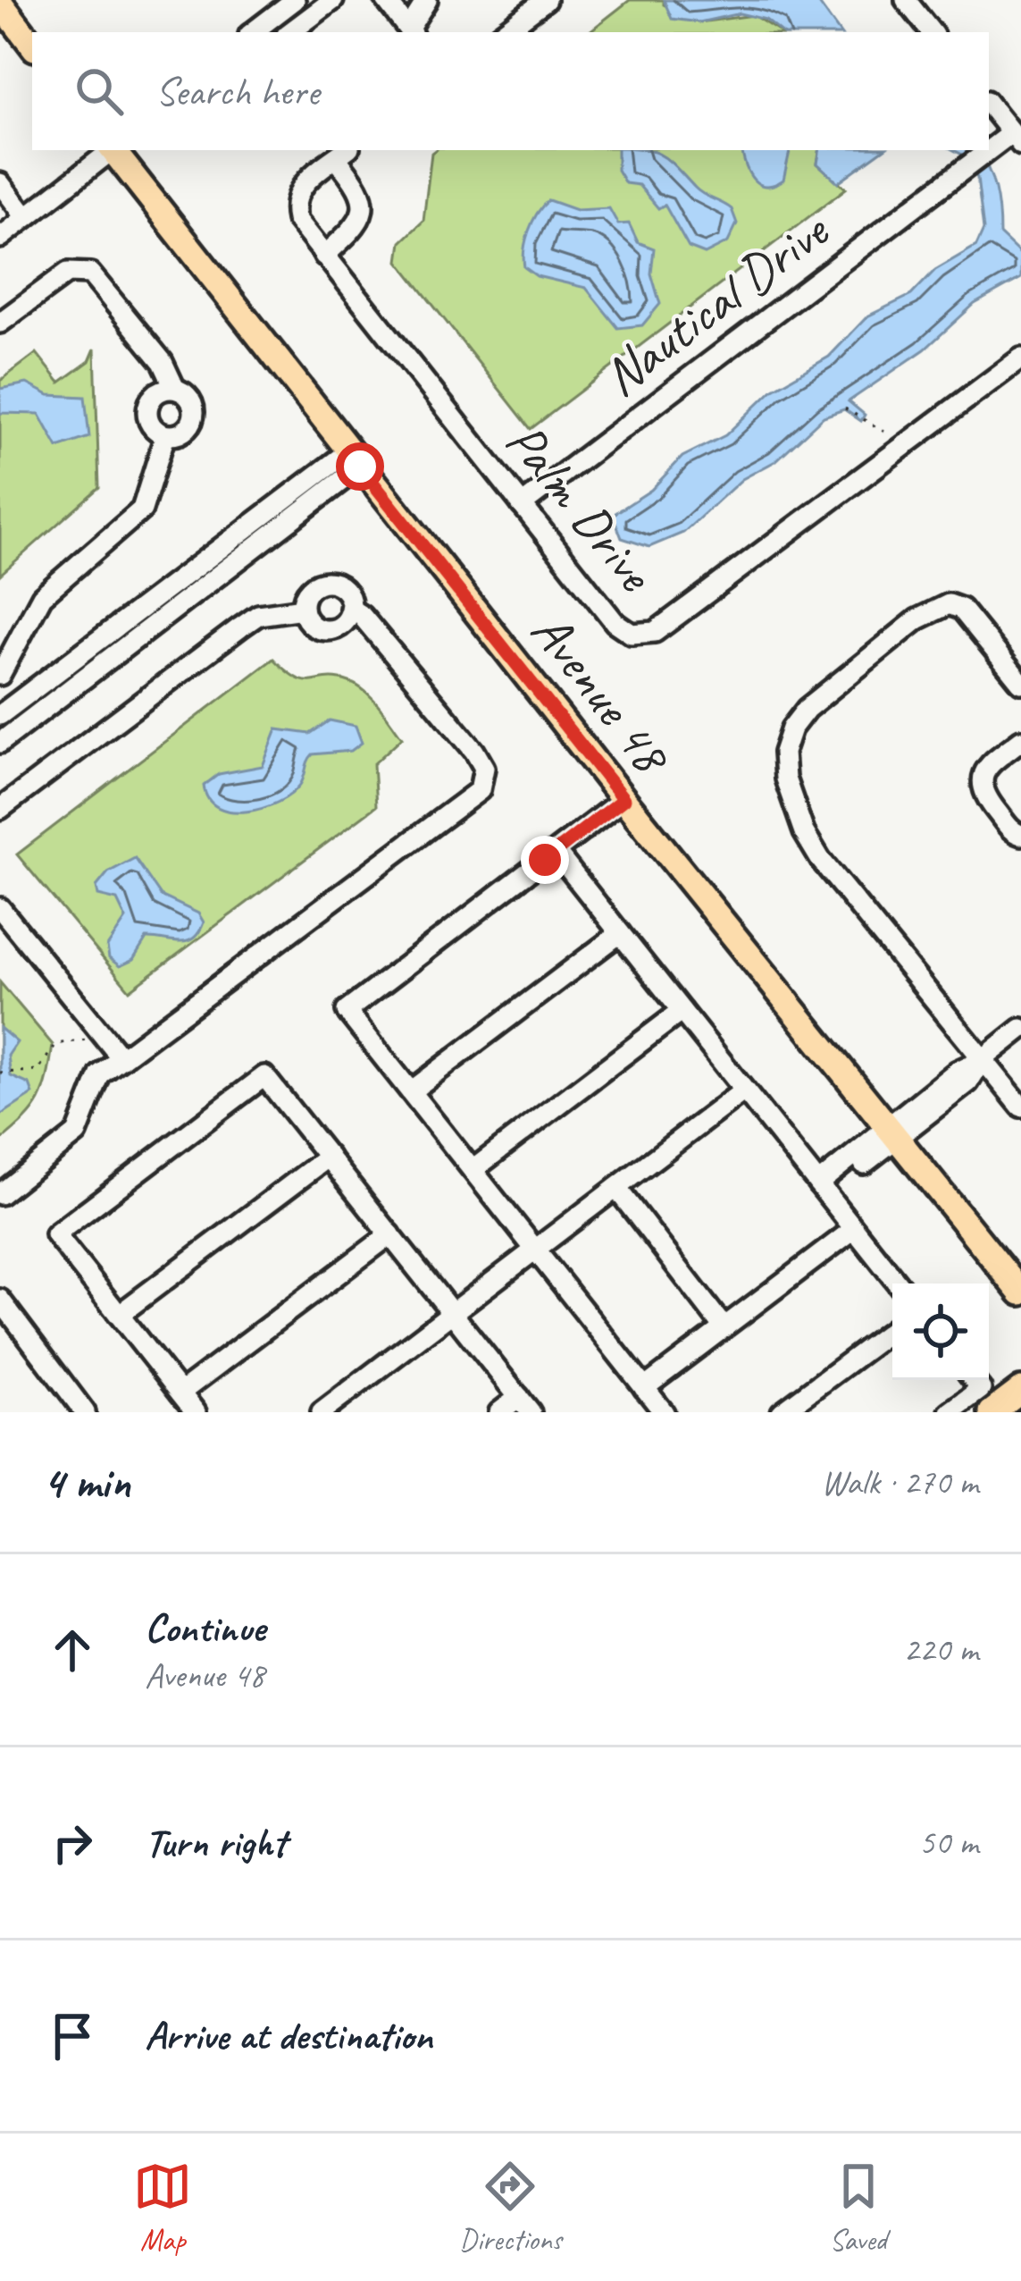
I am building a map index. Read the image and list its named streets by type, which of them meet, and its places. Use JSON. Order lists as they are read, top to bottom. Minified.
{"streets":{"main road":["Avenue 48"],"street":["Nautical Drive","Palm Drive"]},"crossings":[["Nautical Drive","Palm Drive"]],"page":{"search":"Search here","heading":["4 min","Walk · 270 m"],"list":[["Continue","Avenue 48","220 m"],["Turn right","50 m"],"Arrive at destination"],"nav":["Map","Directions","Saved"]}}
